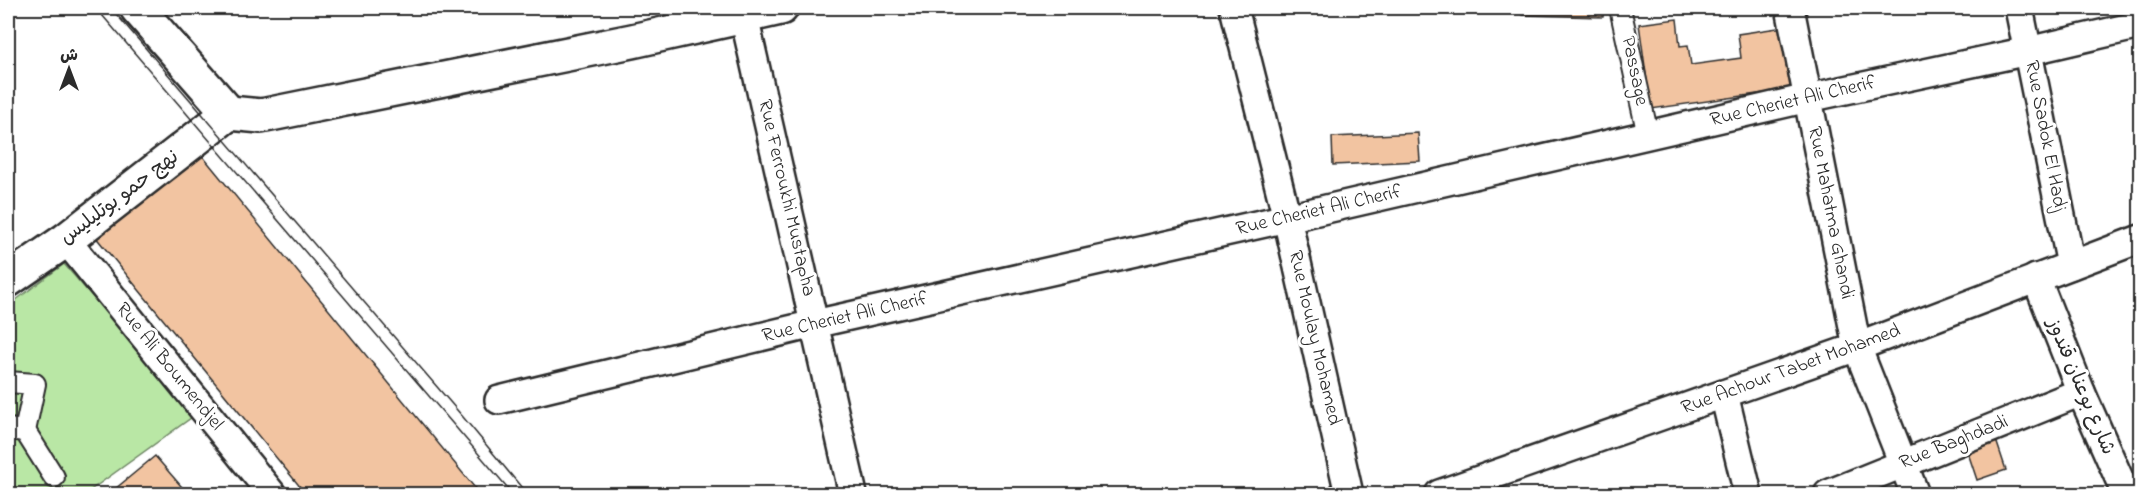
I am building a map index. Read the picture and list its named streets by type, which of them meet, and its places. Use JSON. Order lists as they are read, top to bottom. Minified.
{"streets":{"main road":["نهج حمو بوتليليس"],"street":["Passage","Rue Cheriet Ali Cherif","Rue Sadok El Hadj","Rue Ferroukhi Mustapha","Rue Mahatma Ghandi","Rue Moulay Mohamed","Rue Ali Boumendjel","Rue Achour Tabet Mohamed","شارع بوعنان قندوز","Rue Baghdadi"]},"crossings":[["Passage","Rue Cheriet Ali Cherif"],["Rue Cheriet Ali Cherif","Rue Sadok El Hadj"],["Rue Cheriet Ali Cherif","Rue Ferroukhi Mustapha"],["Rue Cheriet Ali Cherif","Rue Mahatma Ghandi"],["Rue Cheriet Ali Cherif","Rue Moulay Mohamed"],["Rue Sadok El Hadj","Rue Achour Tabet Mohamed"],["نهج حمو بوتليليس","Rue Ali Boumendjel"],["Rue Mahatma Ghandi","Rue Achour Tabet Mohamed"],["Rue Mahatma Ghandi","Rue Baghdadi"],["Rue Achour Tabet Mohamed","شارع بوعنان قندوز"],["شارع بوعنان قندوز","Rue Baghdadi"]],"north":"top"}
